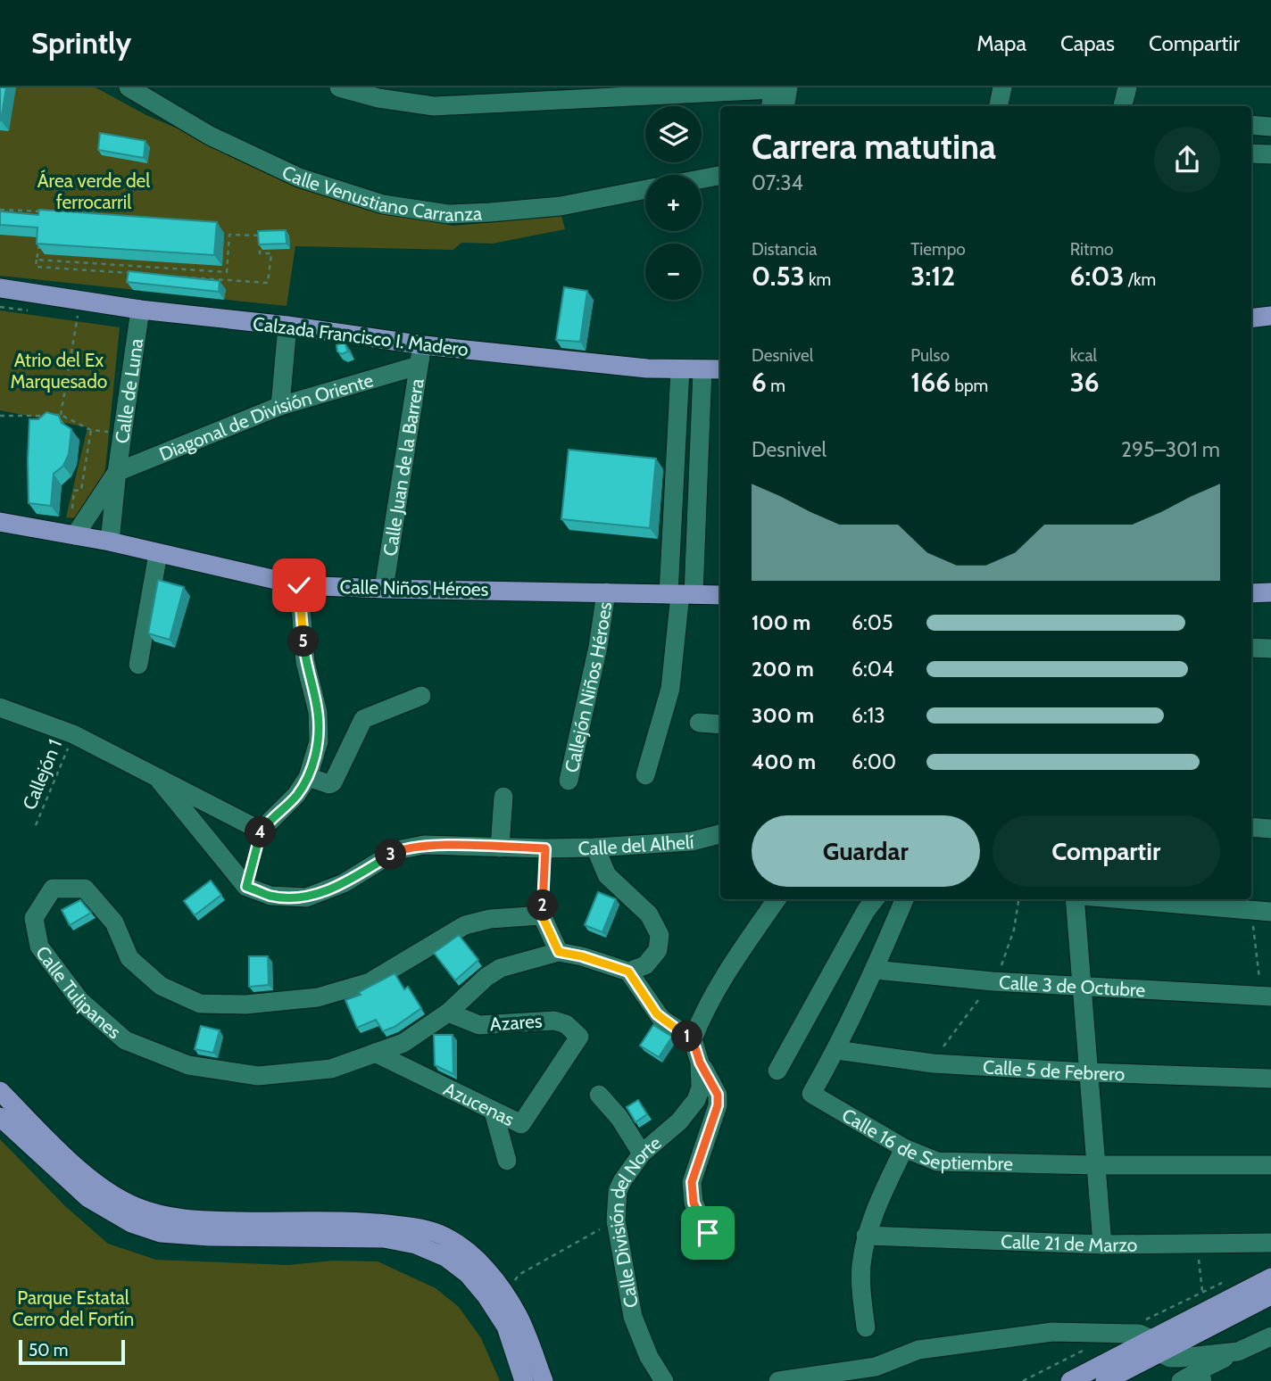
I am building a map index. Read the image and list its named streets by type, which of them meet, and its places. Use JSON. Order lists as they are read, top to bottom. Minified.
{"streets":{"main road":["Calzada Francisco I. Madero","Calle Niños Héroes"],"street":["Calle Venustiano Carranza","Calle de Luna","Diagonal de División Oriente","Calle Juan de la Barrera","Callejón Niños Héroes","Calle del Alhelí","Calle 3 de Octubre","Calle Tulipanes","Azares","Calle 5 de Febrero","Azucenas","Calle 16 de Septiembre","Calle División del Norte","Calle 21 de Marzo"],"path":["Callejón 1"]},"crossings":[["Calzada Francisco I. Madero","Calle de Luna"],["Calzada Francisco I. Madero","Calle Juan de la Barrera"],["Calle de Luna","Diagonal de División Oriente"],["Calle de Luna","Calle Niños Héroes"],["Diagonal de División Oriente","Calle Juan de la Barrera"],["Calle Juan de la Barrera","Calle Niños Héroes"],["Calle Niños Héroes","Callejón Niños Héroes"],["Calle 3 de Octubre","Calle 16 de Septiembre"],["Calle Tulipanes","Azares"],["Calle Tulipanes","Azucenas"],["Azares","Azucenas"],["Calle 5 de Febrero","Calle 16 de Septiembre"]],"parks":["Área verde del ferrocarril","Atrio del Ex Marquesado","Parque Estatal Cerro del Fortín"],"scale_bar":"50 m","page":{"header":"Sprintly","nav":["Mapa","Capas","Compartir"],"map_buttons":["+","−"],"heading":["Carrera matutina","07:34"],"stats":[["Distancia","0.53 km"],["Tiempo","3:12"],["Ritmo","6:03 /km"],["Desnivel","6 m"],["Pulso","166 bpm"],["kcal","36"]],"chart":["Desnivel","295–301 m"],"list":[{"name":"100 m","note":"6:05"},{"name":"200 m","note":"6:04"},{"name":"300 m","note":"6:13"},{"name":"400 m","note":"6:00"}],"pins":["5","4","3","2","1"],"buttons":["Guardar","Compartir"],"scale":"50 m"}}
